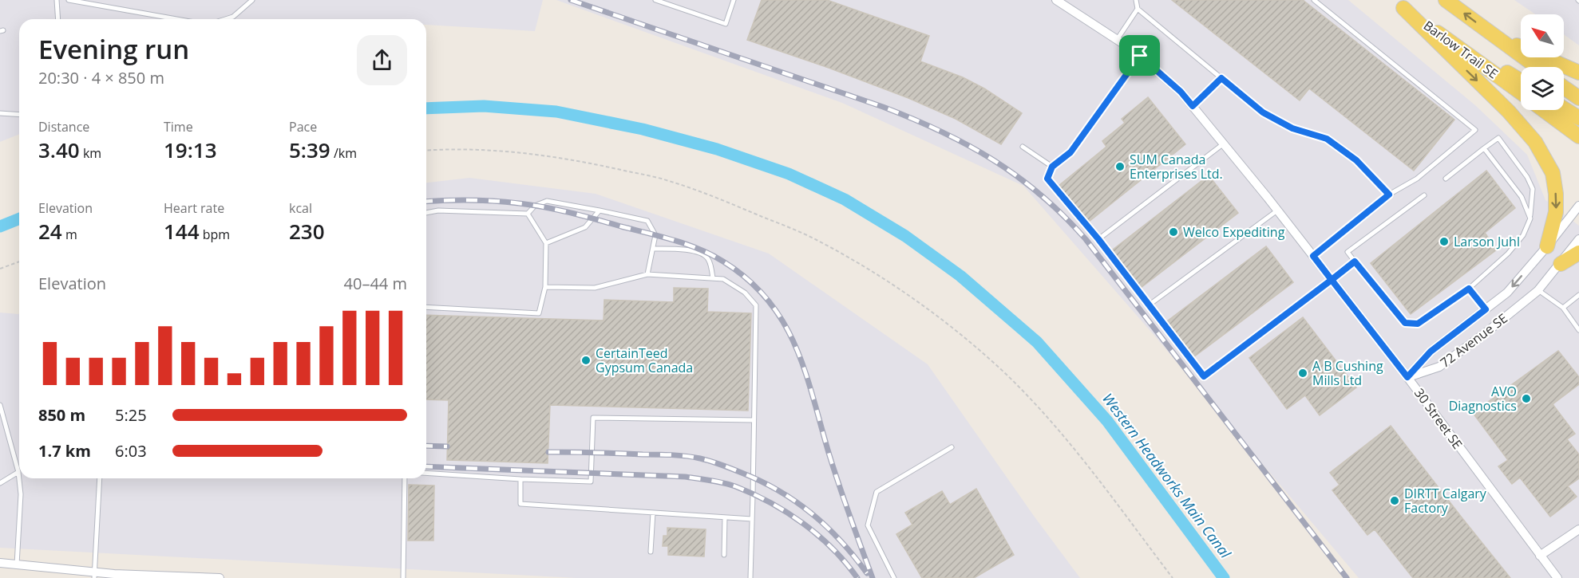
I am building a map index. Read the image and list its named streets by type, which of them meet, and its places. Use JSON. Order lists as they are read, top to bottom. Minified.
{"streets":{"main road":["Barlow Trail SE"],"street":["72 Avenue SE","30 Street SE"]},"crossings":[["72 Avenue SE","30 Street SE"]],"water":["Western Headworks Main Canal"],"places":["SUM Canada Enterprises Ltd.","Welco Expediting","Larson Juhl","CertainTeed Gypsum Canada","A B Cushing Mills Ltd","AVO Diagnostics","DIRTT Calgary Factory"],"north":"top left","page":{"heading":["Evening run","20:30 · 4 × 850 m"],"stats":[["Distance","3.40 km"],["Time","19:13"],["Pace","5:39 /km"],["Elevation","24 m"],["Heart rate","144 bpm"],["kcal","230"]],"chart":["Elevation","40–44 m"],"list":[{"name":"850 m","note":"5:25"},{"name":"1.7 km","note":"6:03"}]}}
